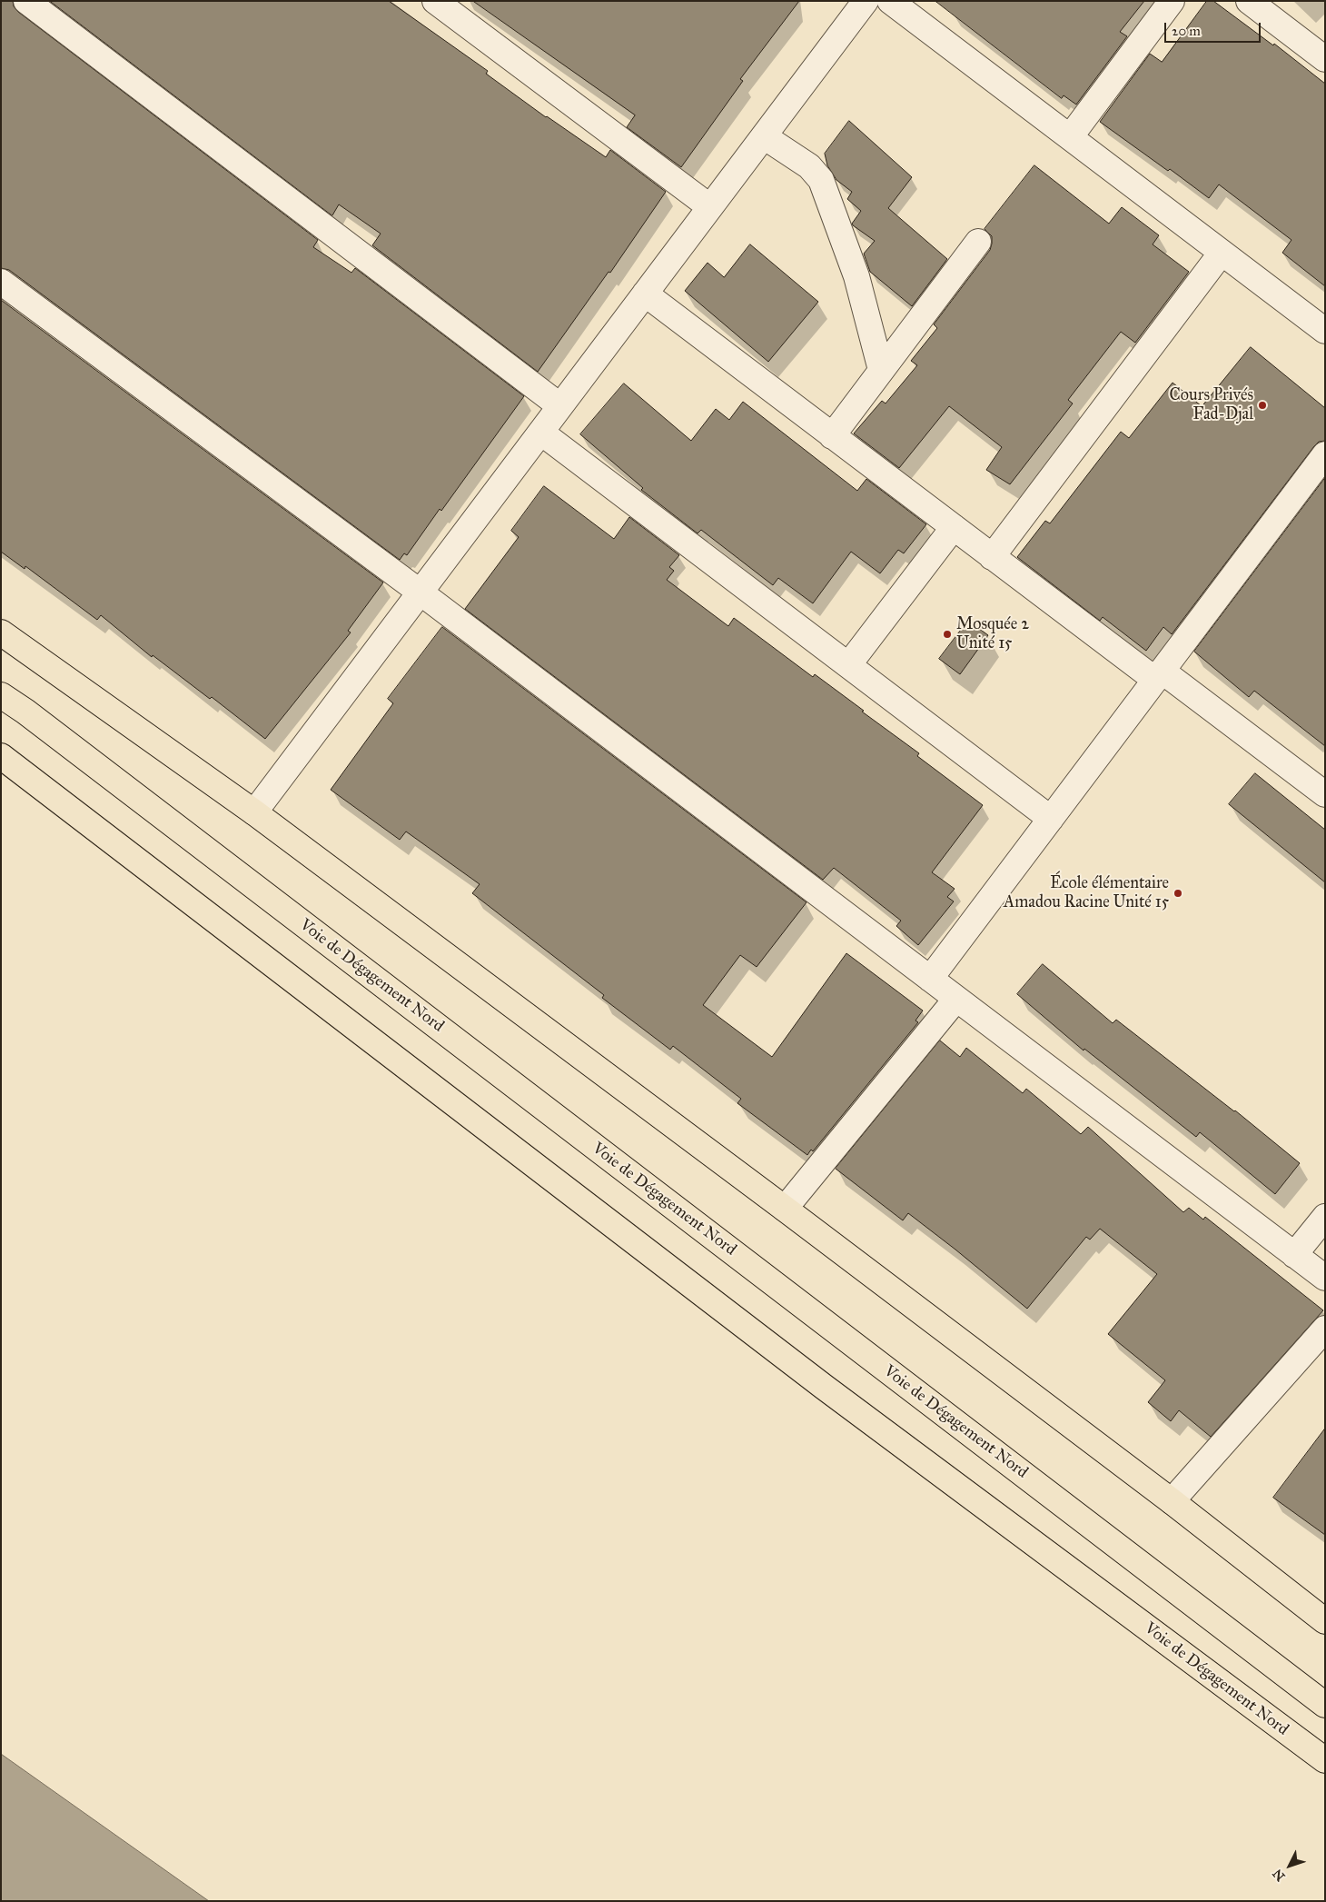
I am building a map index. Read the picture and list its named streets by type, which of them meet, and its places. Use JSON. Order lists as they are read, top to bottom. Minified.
{"streets":{"main road":["Voie de Dégagement Nord"]},"places":["Cours Privés Fad-Djal","Mosquée 2 Unité 15","École élémentaire Amadou Racine Unité 15"],"scale_bar":"20 m","north":"bottom left"}
